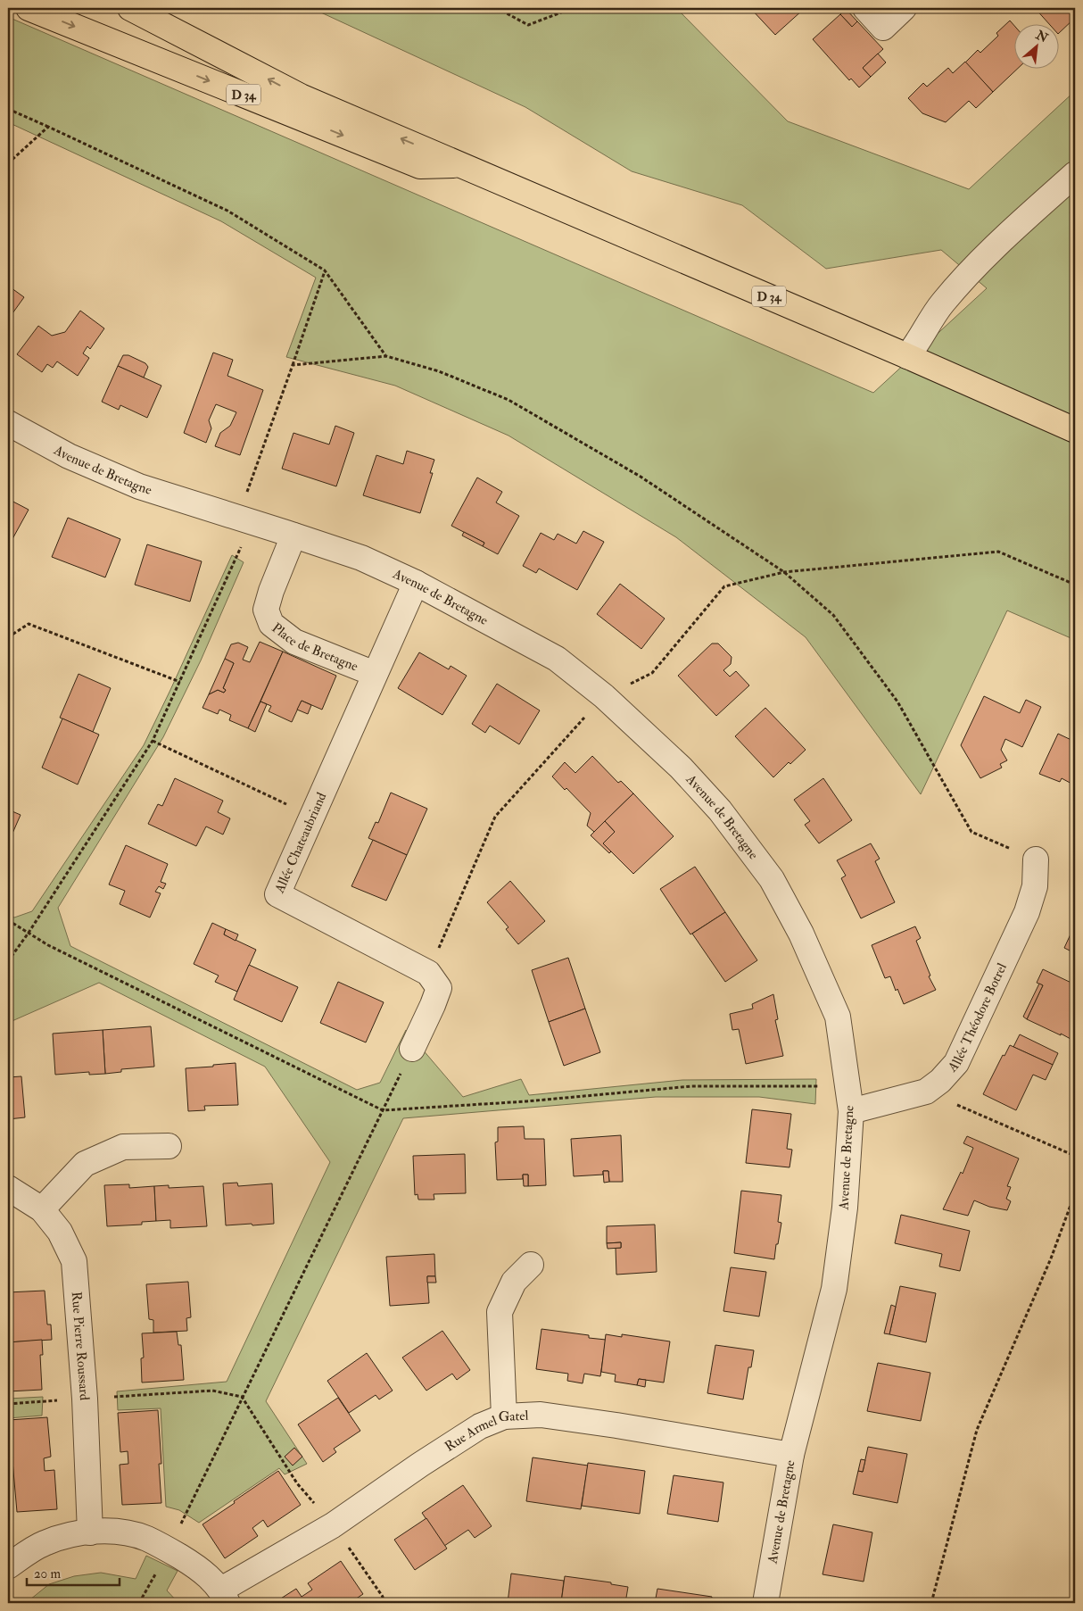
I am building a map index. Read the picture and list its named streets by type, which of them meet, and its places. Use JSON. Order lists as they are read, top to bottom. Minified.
{"streets":{"main road":["D 34"],"street":["Avenue de Bretagne","Place de Bretagne","Allée Chateaubriand","Allée Théodore Botrel","Rue Pierre Roussard","Rue Armel Gatel"]},"crossings":[["Avenue de Bretagne","Place de Bretagne"],["Avenue de Bretagne","Allée Chateaubriand"],["Avenue de Bretagne","Allée Théodore Botrel"],["Avenue de Bretagne","Rue Armel Gatel"],["Place de Bretagne","Allée Chateaubriand"]],"scale_bar":"20 m","north":"top right"}
